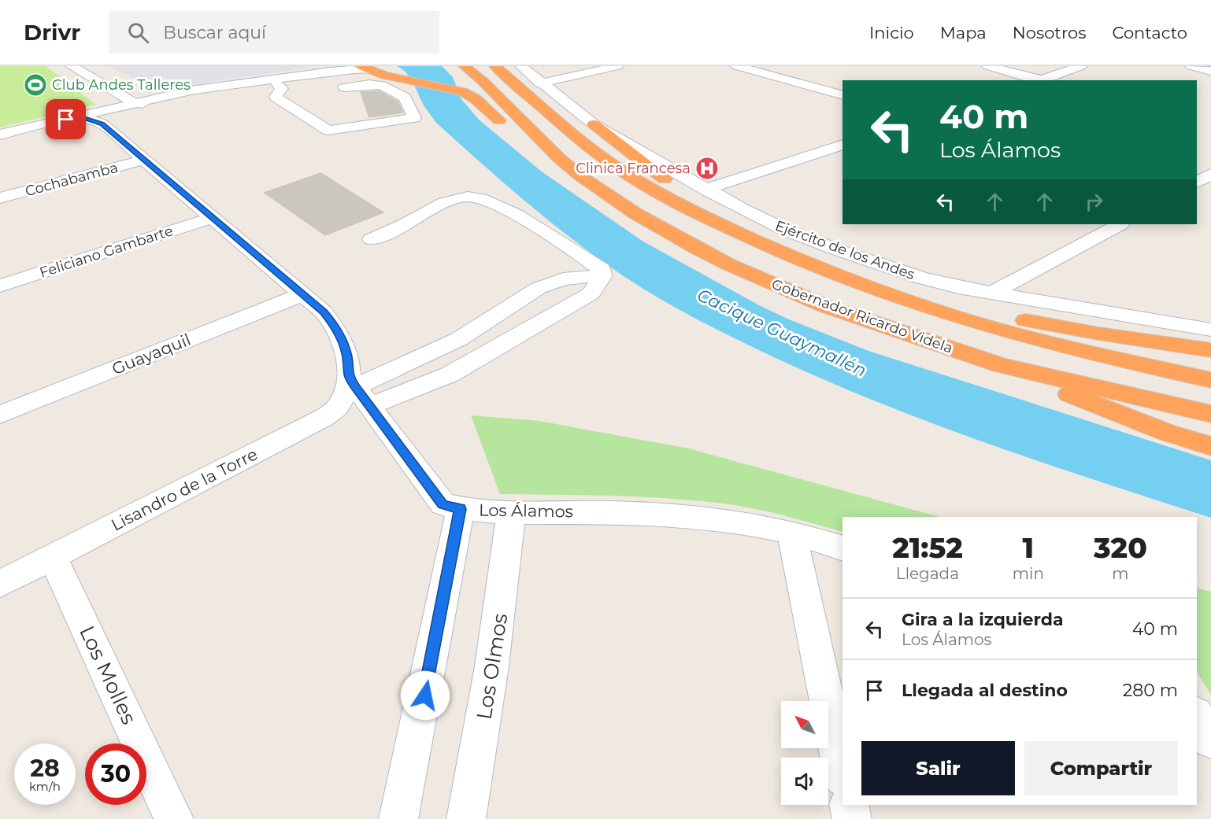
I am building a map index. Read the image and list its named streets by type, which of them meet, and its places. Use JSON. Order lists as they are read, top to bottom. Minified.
{"streets":{"highway":["Gobernador Ricardo Videla"],"street":["Cochabamba","Ejército de los Andes","Feliciano Gambarte","Guayaquil","Lisandro de la Torre","Los Álamos","Los Olmos","Los Molles"]},"crossings":[["Ejército de los Andes","Gobernador Ricardo Videla"],["Lisandro de la Torre","Los Álamos"],["Lisandro de la Torre","Los Molles"],["Los Álamos","Los Olmos"]],"water":["Cacique Guaymallén"],"places":{"sports":["Club Andes Talleres"],"hospital":["Clinica Francesa"]},"north":"top left","page":{"header":"Drivr","search":"Buscar aquí","nav":["Inicio","Mapa","Nosotros","Contacto"],"turn":["40 m","Los Álamos"],"eta":["21:52","Llegada","1","min","320","m"],"list":[{"name":"Gira a la izquierda","note":"Los Álamos","value":"40 m"},{"name":"Llegada al destino","value":"280 m"}],"buttons":["Salir","Compartir"],"speed":"28 km/h","limit":"30"}}
